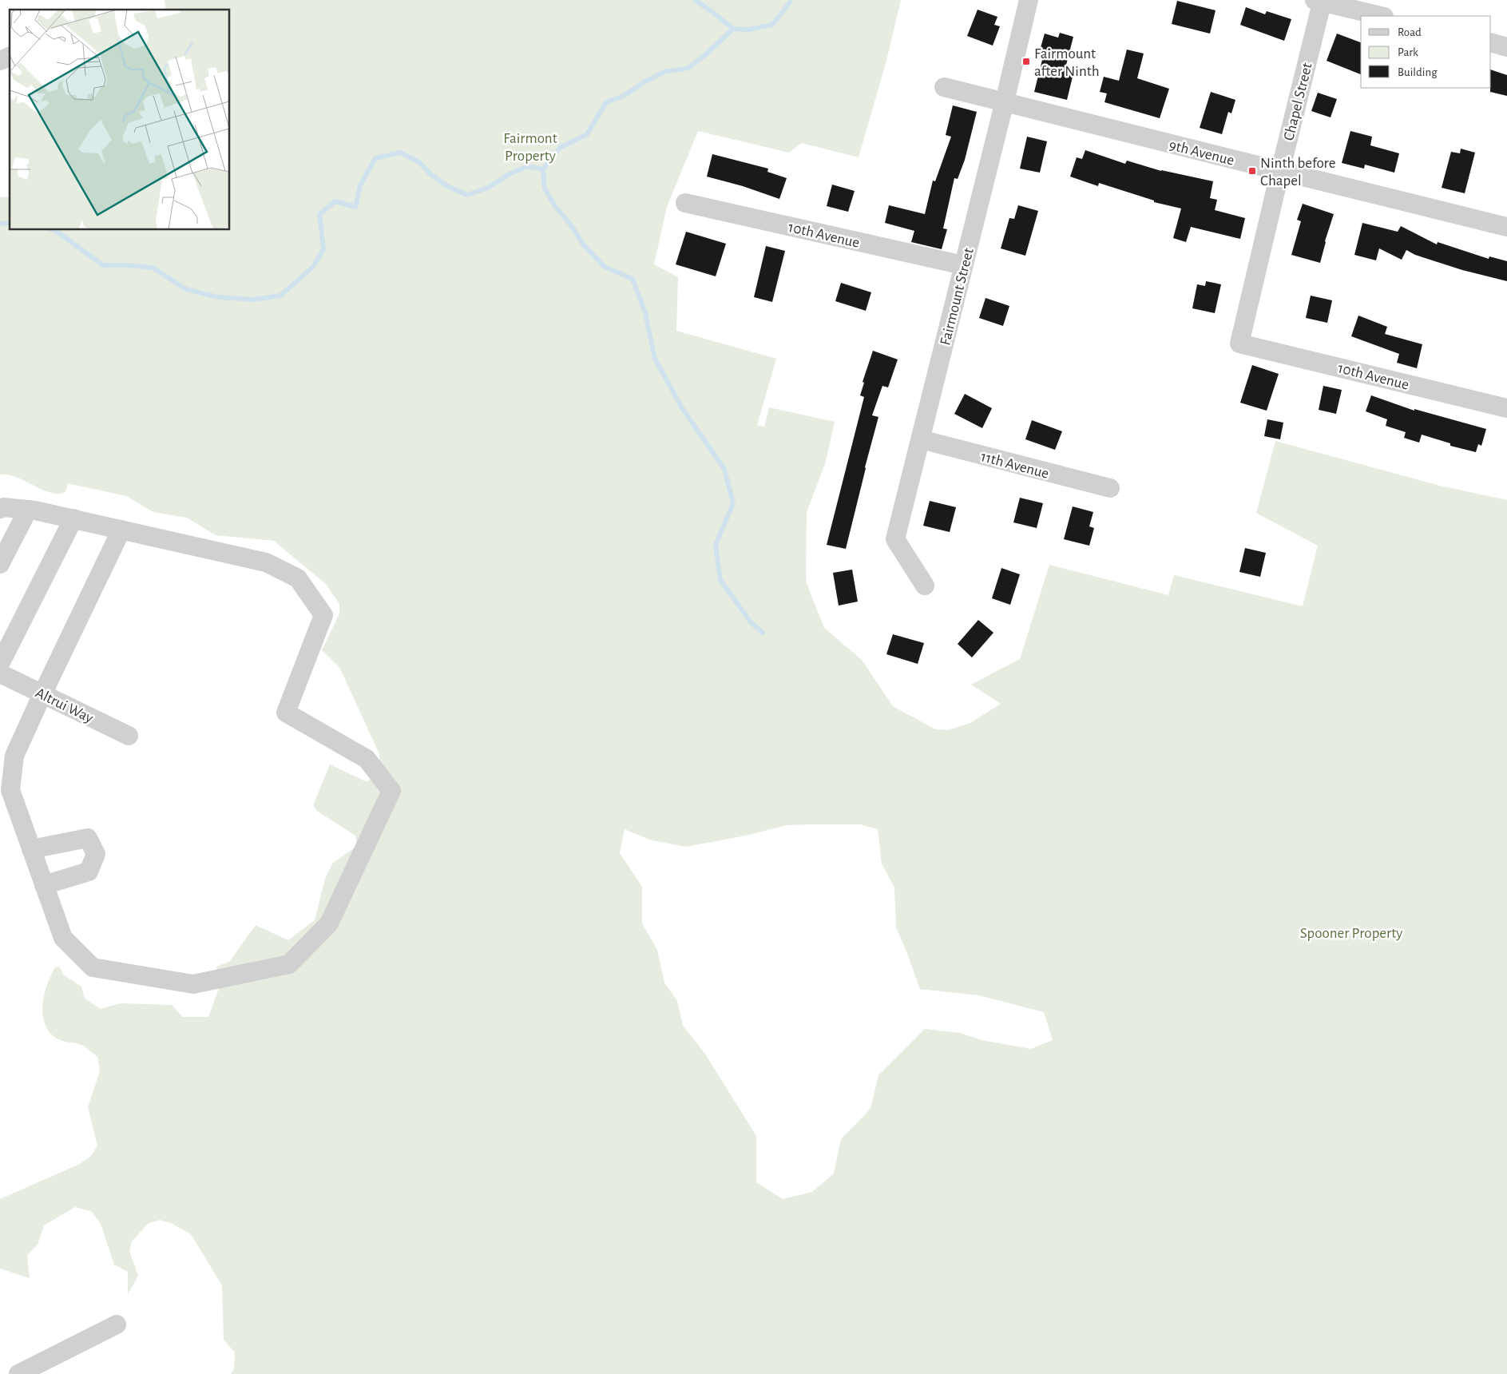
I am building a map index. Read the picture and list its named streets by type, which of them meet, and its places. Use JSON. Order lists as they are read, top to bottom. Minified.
{"streets":{"street":["Chapel Street","9th Avenue","10th Avenue","Fairmount Street","11th Avenue","Altrui Way"]},"crossings":[["Chapel Street","9th Avenue"],["Chapel Street","10th Avenue"],["9th Avenue","Fairmount Street"],["10th Avenue","Fairmount Street"],["Fairmount Street","11th Avenue"]],"parks":["Fairmont Property","Spooner Property"],"places":{"transit":["Fairmount after Ninth","Ninth before Chapel"]},"legend":["Road","Park","Building"]}
